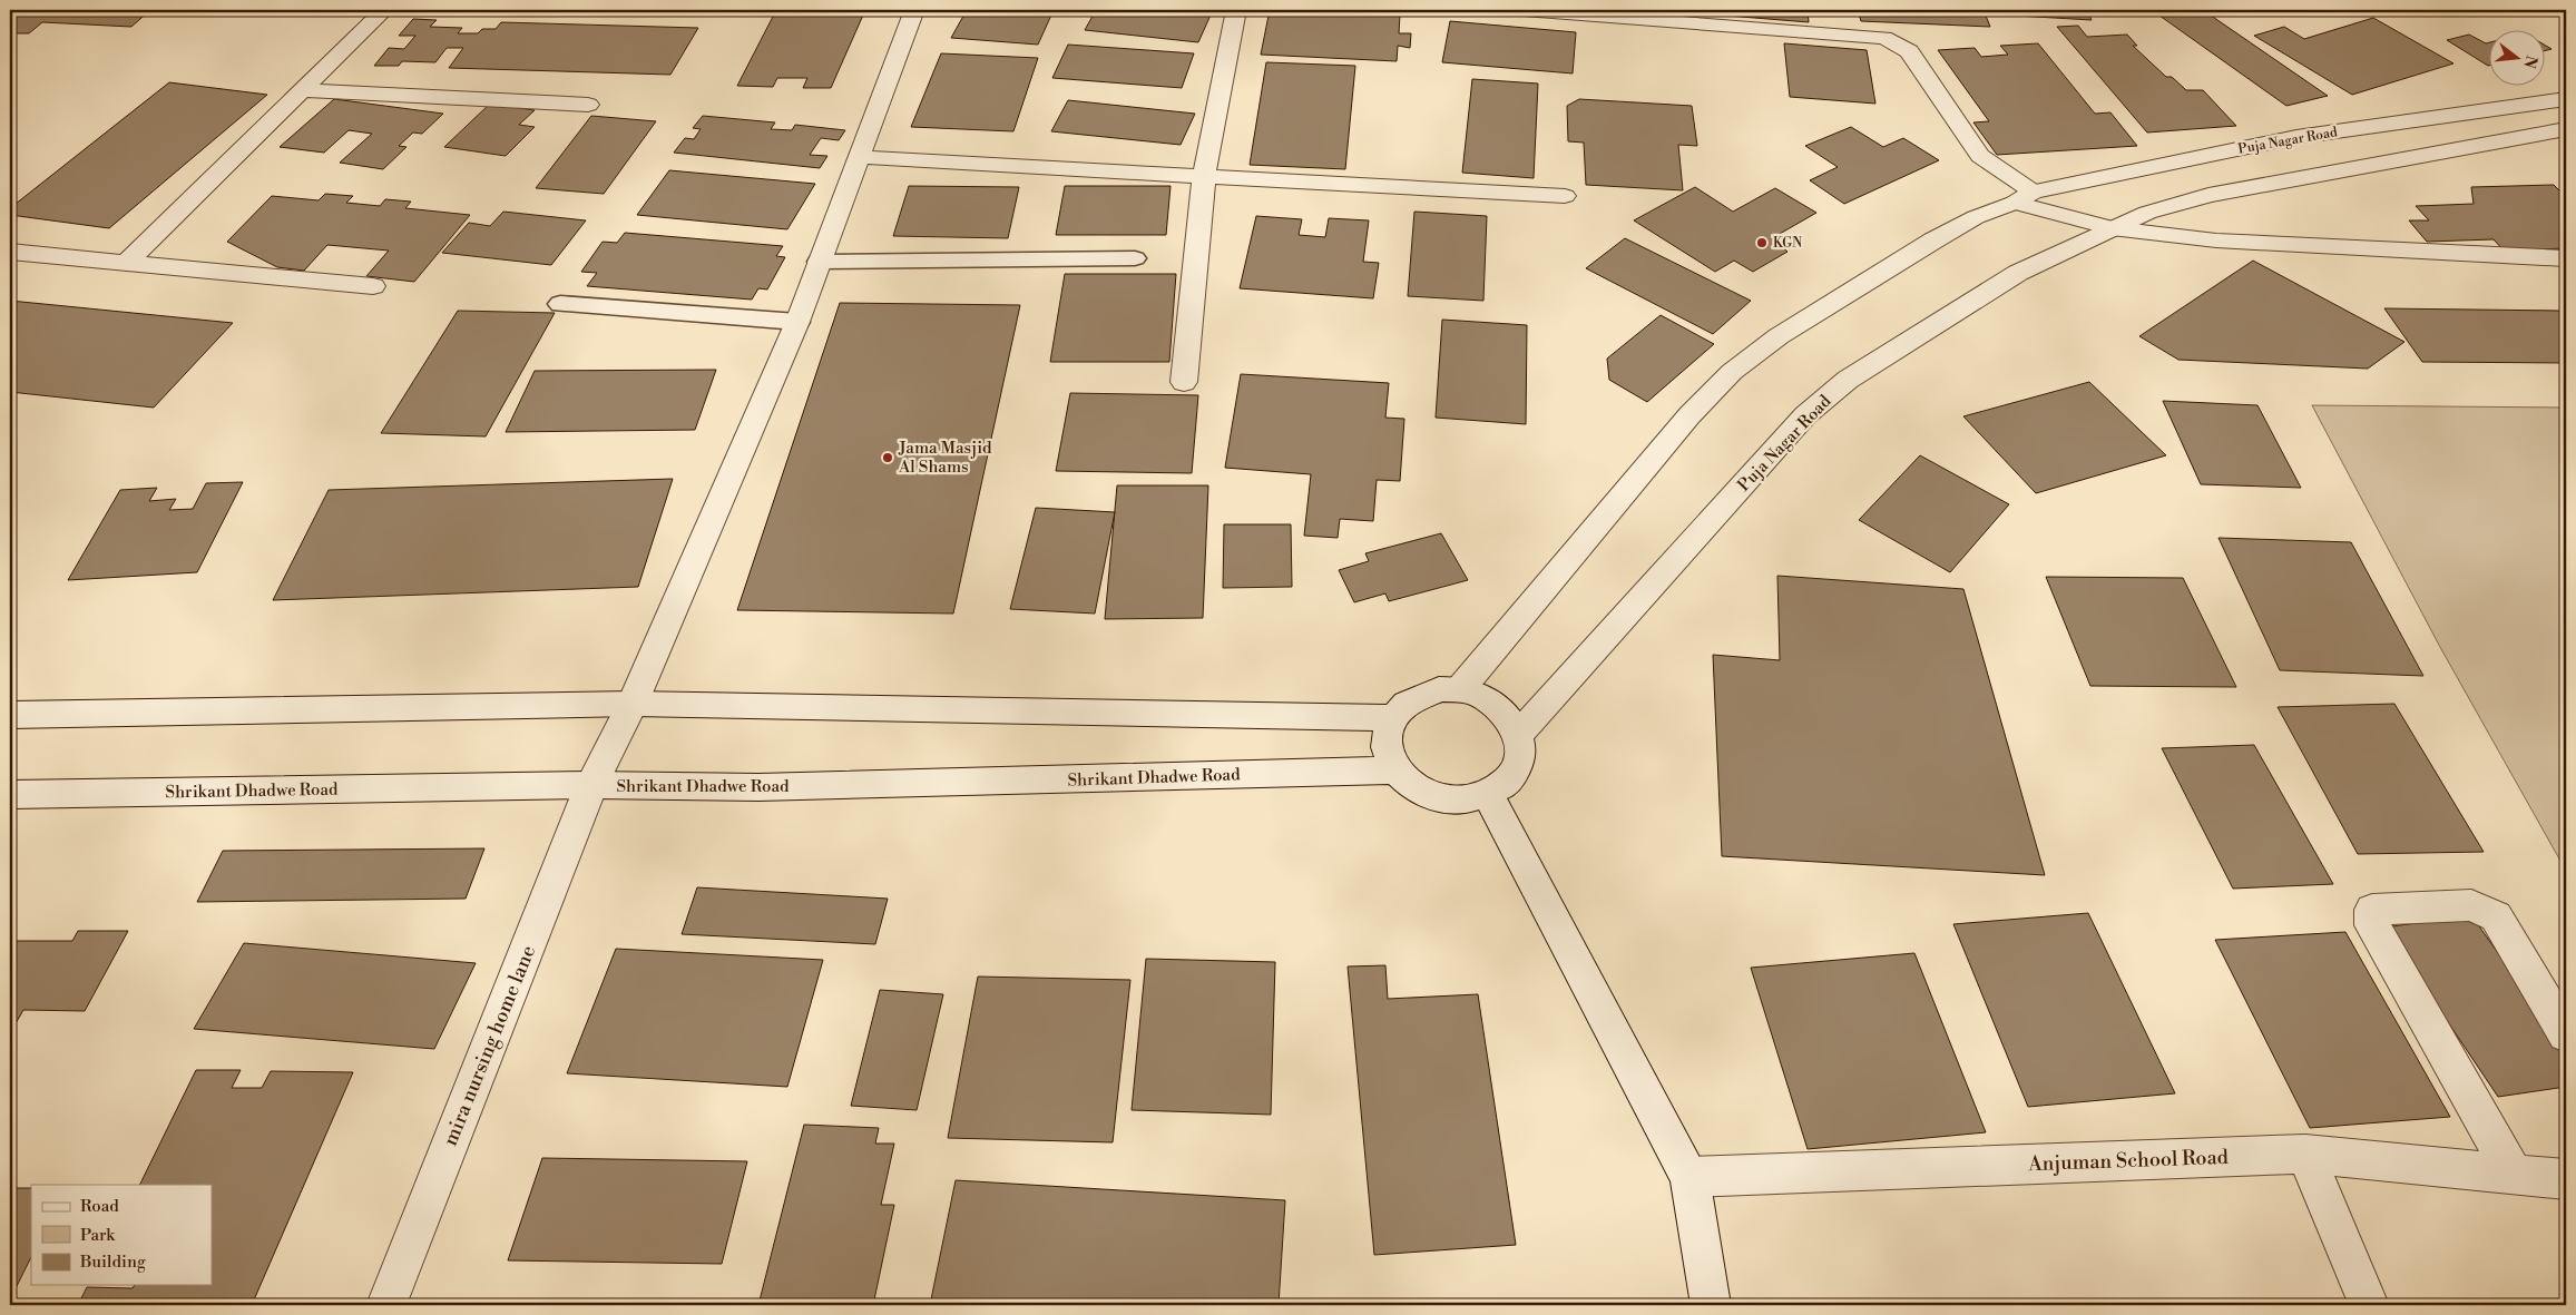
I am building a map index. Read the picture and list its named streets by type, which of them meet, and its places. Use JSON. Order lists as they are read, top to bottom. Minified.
{"streets":{"street":["Puja Nagar Road","Shrikant Dhadwe Road","mira nursing home lane","Anjuman School Road"]},"crossings":[["Puja Nagar Road","Shrikant Dhadwe Road"],["Shrikant Dhadwe Road","mira nursing home lane"]],"places":["KGN","Jama Masjid Al Shams"],"legend":["Road","Park","Building"],"north":"right"}
